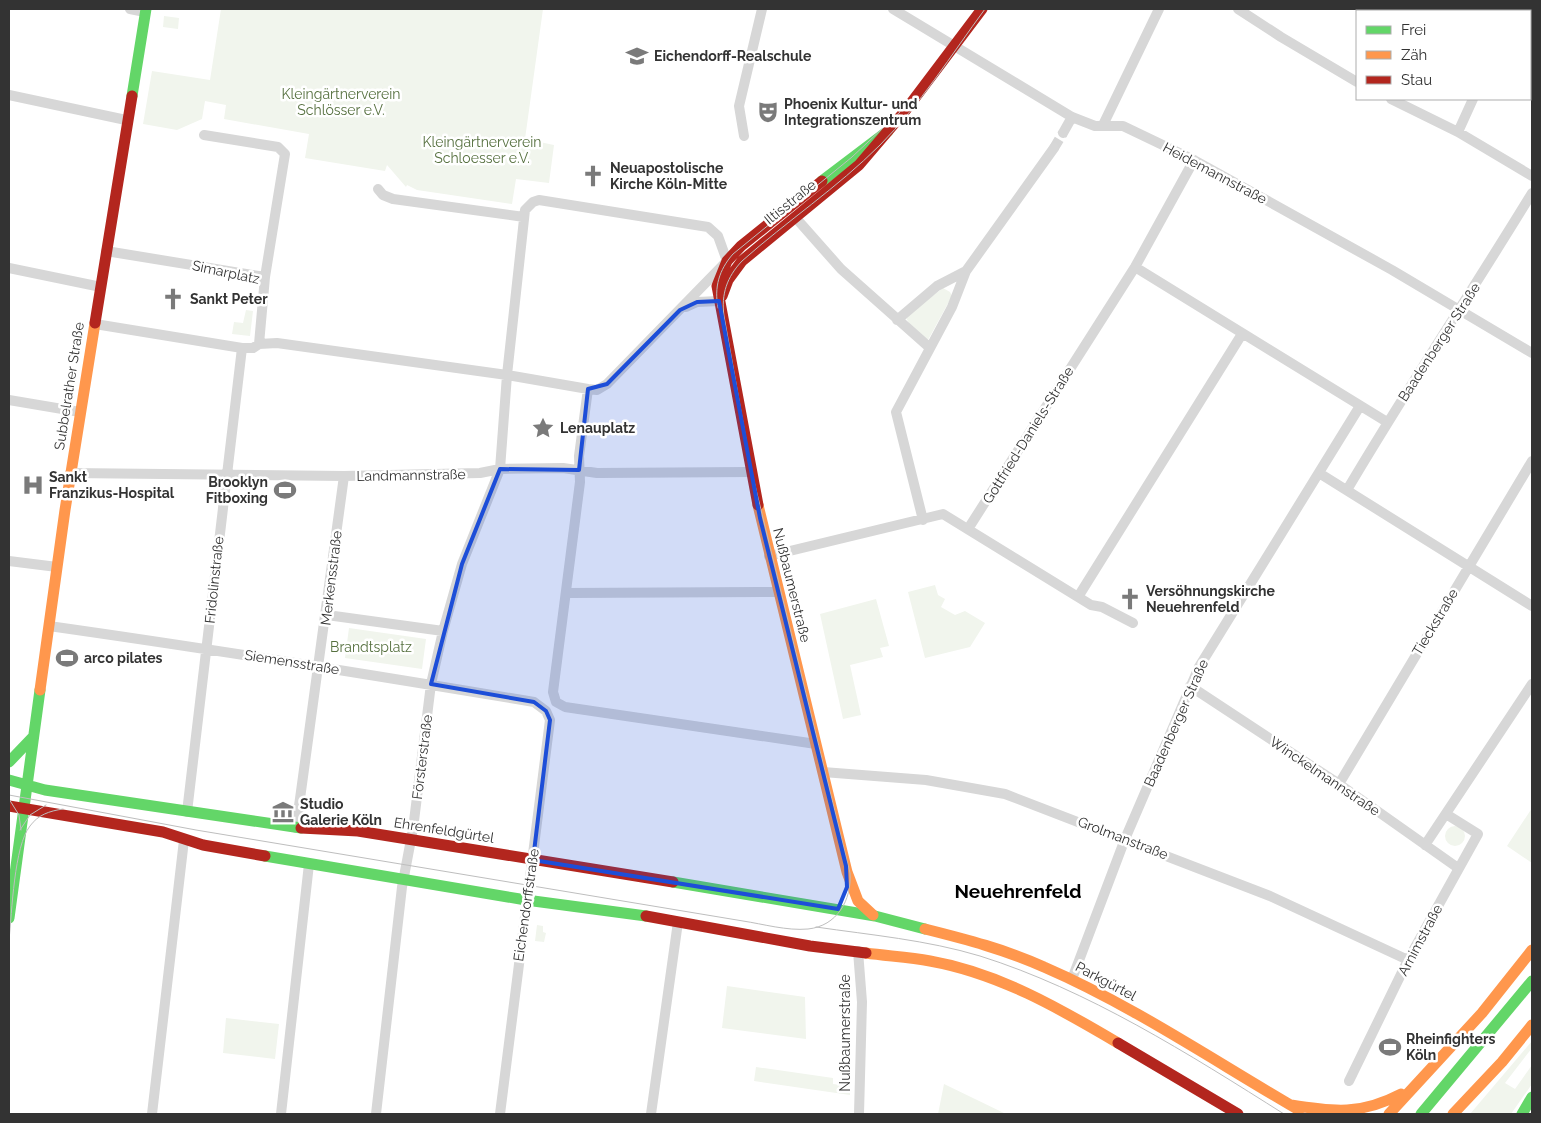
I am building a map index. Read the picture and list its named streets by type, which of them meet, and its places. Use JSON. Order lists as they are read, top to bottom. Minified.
{"streets":{"main road":["Iltisstraße","Subbelrather Straße","Nußbaumerstraße","Ehrenfeldgürtel","Parkgürtel"],"street":["Heidemannstraße","Simarplatz","Baadenberger Straße","Gottfried-Daniels-Straße","Landmannstraße","Merkensstraße","Fridolinstraße","Tieckstraße","Siemensstraße","Försterstraße","Winckelmannstraße","Grolmanstraße","Eichendorffstraße","Arnimstraße"]},"crossings":[["Heidemannstraße","Iltisstraße"],["Heidemannstraße","Baadenberger Straße"],["Heidemannstraße","Gottfried-Daniels-Straße"],["Iltisstraße","Nußbaumerstraße"],["Simarplatz","Subbelrather Straße"],["Baadenberger Straße","Winckelmannstraße"],["Baadenberger Straße","Grolmanstraße"],["Baadenberger Straße","Parkgürtel"],["Subbelrather Straße","Landmannstraße"],["Subbelrather Straße","Siemensstraße"],["Subbelrather Straße","Ehrenfeldgürtel"],["Landmannstraße","Merkensstraße"],["Landmannstraße","Fridolinstraße"],["Landmannstraße","Nußbaumerstraße"],["Landmannstraße","Försterstraße"],["Merkensstraße","Siemensstraße"],["Merkensstraße","Ehrenfeldgürtel"],["Fridolinstraße","Siemensstraße"],["Fridolinstraße","Ehrenfeldgürtel"],["Nußbaumerstraße","Ehrenfeldgürtel"],["Nußbaumerstraße","Grolmanstraße"],["Nußbaumerstraße","Parkgürtel"],["Tieckstraße","Winckelmannstraße"],["Siemensstraße","Försterstraße"],["Siemensstraße","Eichendorffstraße"],["Försterstraße","Ehrenfeldgürtel"],["Winckelmannstraße","Arnimstraße"],["Ehrenfeldgürtel","Eichendorffstraße"],["Ehrenfeldgürtel","Parkgürtel"],["Grolmanstraße","Arnimstraße"]],"districts":["Neuehrenfeld"],"parks":["Kleingärtnerverein Schlösser e.V.","Kleingärtnerverein Schloesser e.V.","Brandtsplatz"],"places":{"school or university":["Eichendorff-Realschule"],"theatre":["Phoenix Kultur- und Integrationszentrum"],"church":["Neuapostolische Kirche Köln-Mitte","Sankt Peter","Versöhnungskirche Neuehrenfeld"],"place":["Lenauplatz"],"hospital":["Sankt Franzikus-Hospital"],"sports":["Brooklyn Fitboxing","arco pilates","Rheinfighters Köln"],"museum":["Studio Galerie Köln"]},"legend":["Frei","Zäh","Stau"]}
